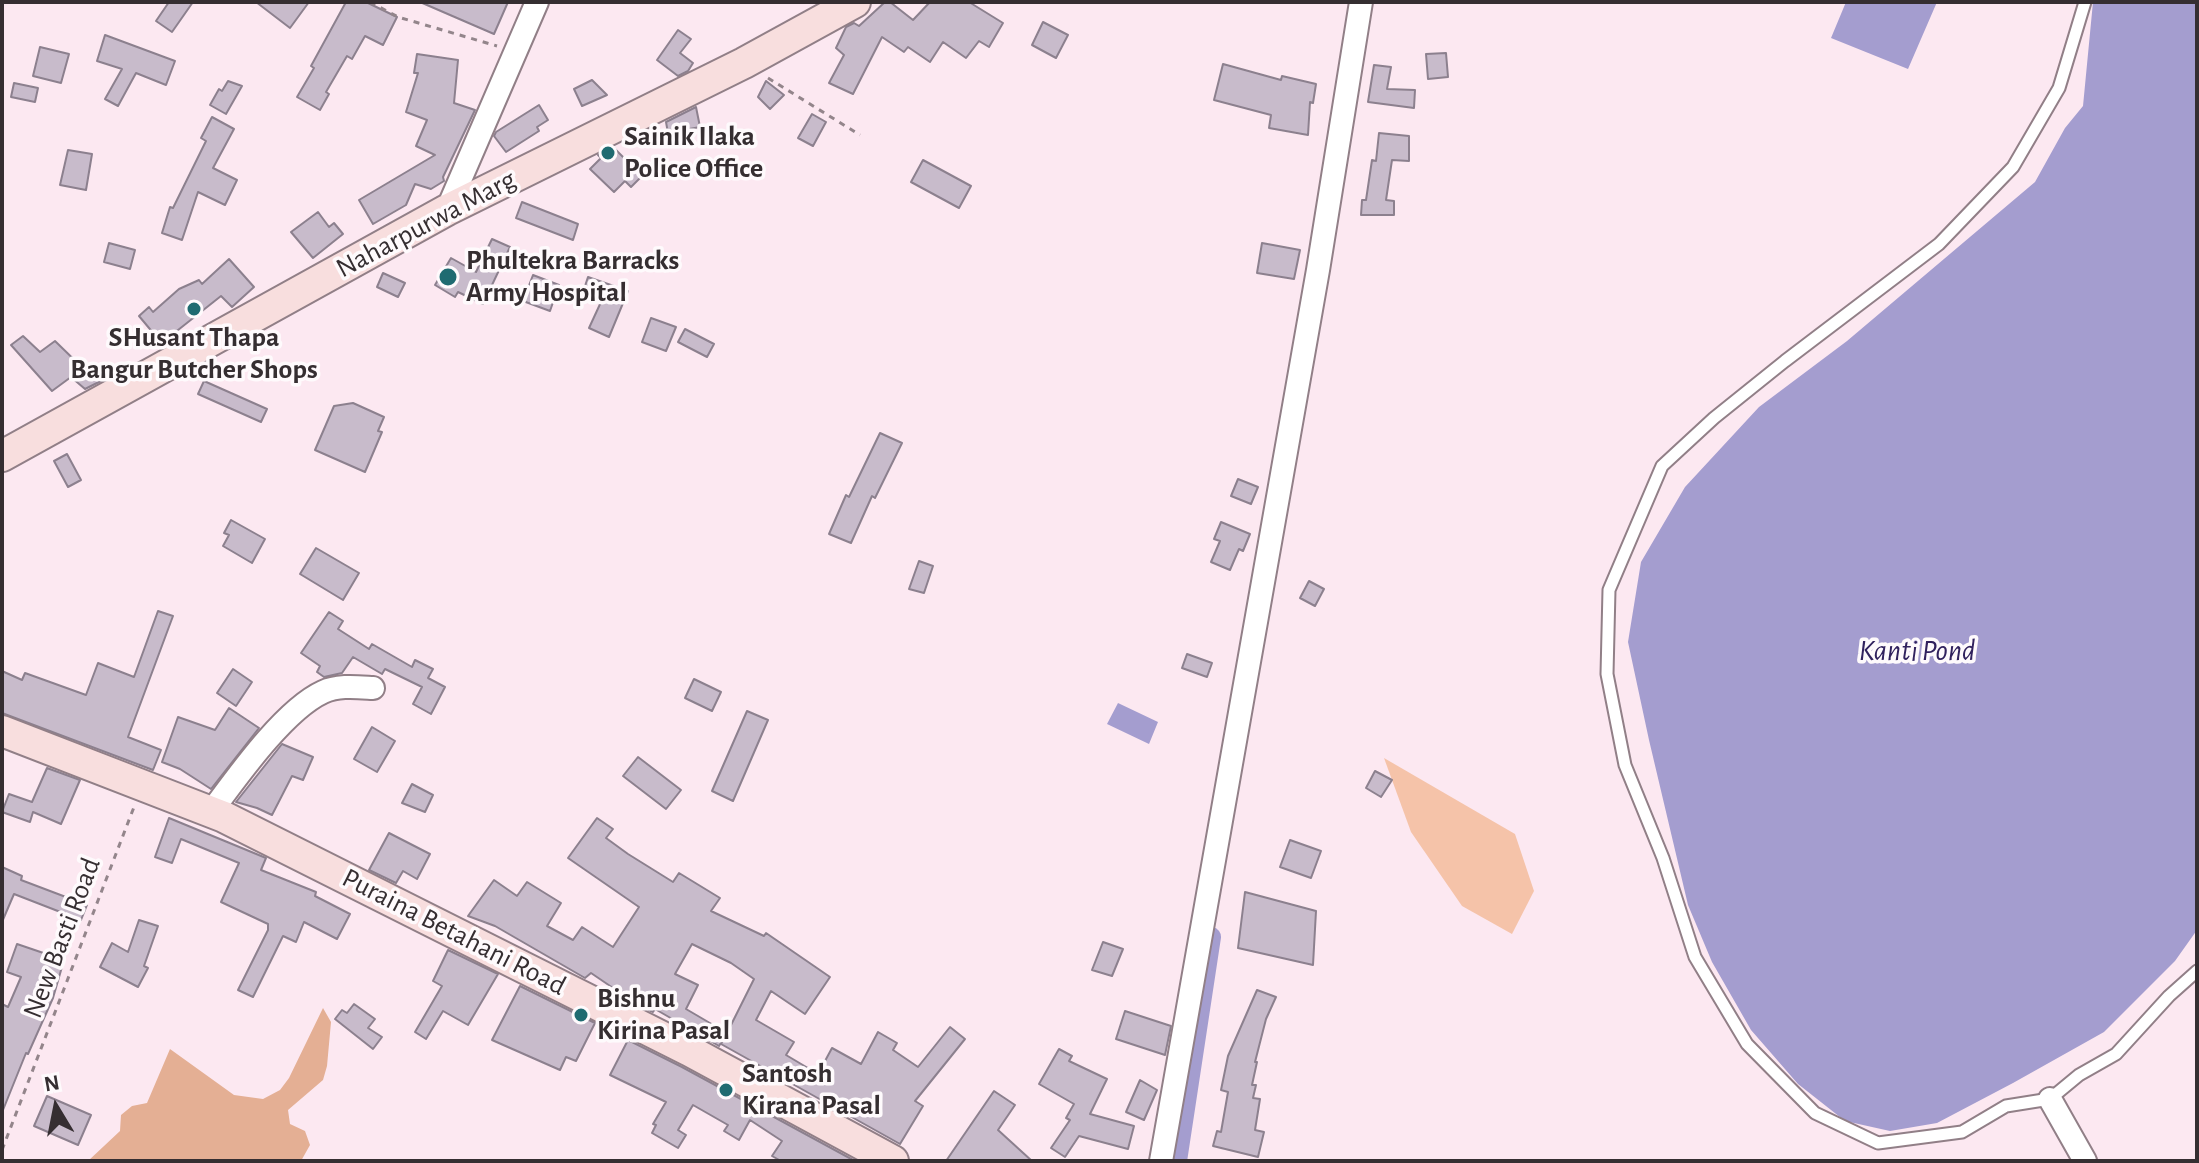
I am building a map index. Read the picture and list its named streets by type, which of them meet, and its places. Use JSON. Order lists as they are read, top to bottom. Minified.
{"streets":{"street":["Naharpurwa Marg","Puraina Betahani Road"],"path":["New Basti Road"]},"crossings":[["Puraina Betahani Road","New Basti Road"]],"water":["Kanti Pond"],"places":["Sainik Ilaka Police Office","Phultekra Barracks Army Hospital","SHusant Thapa Bangur Butcher Shops","Bishnu Kirina Pasal","Santosh Kirana Pasal"],"north":"top"}
